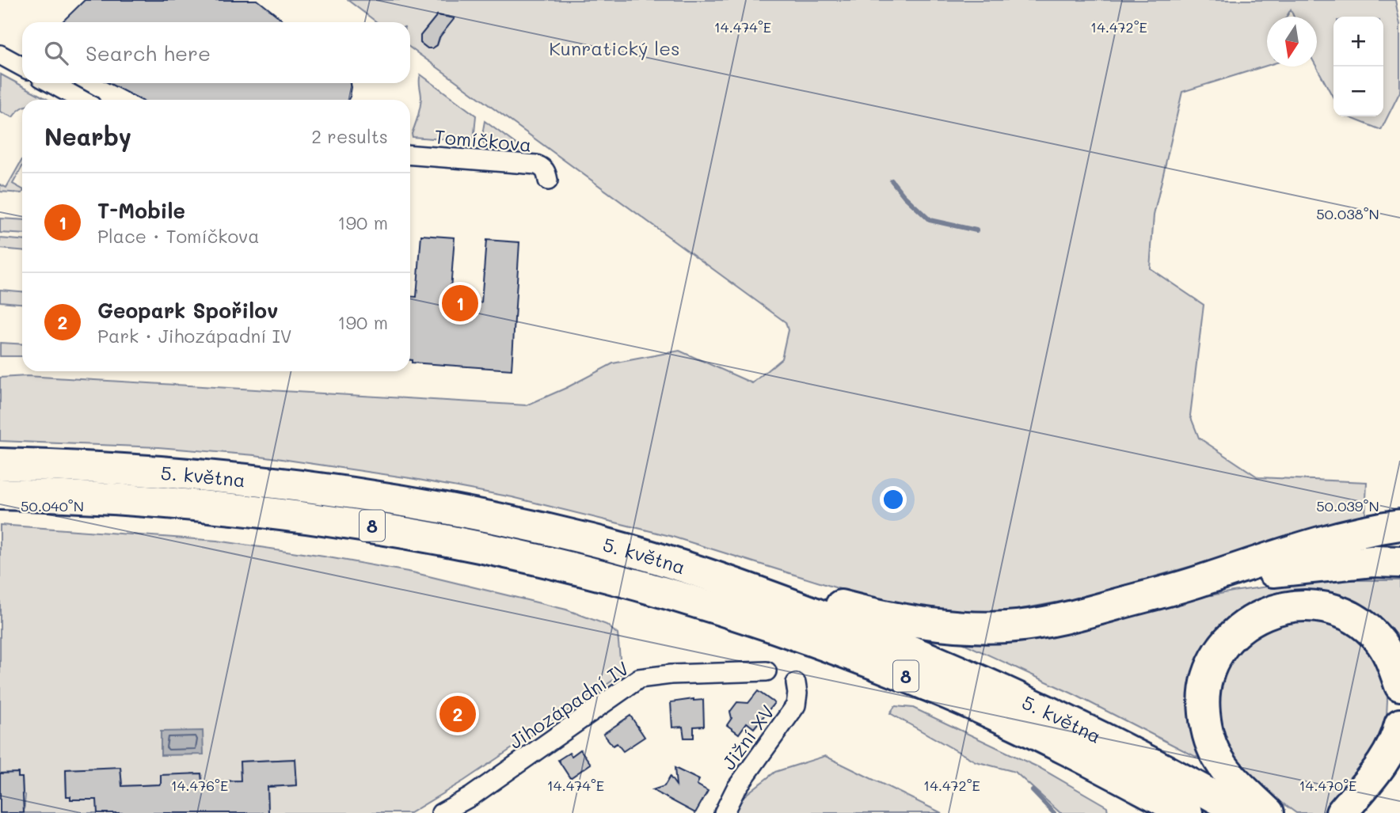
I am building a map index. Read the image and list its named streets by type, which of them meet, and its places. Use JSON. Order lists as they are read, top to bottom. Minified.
{"streets":{"highway":["5. května","8"],"street":["Tomíčkova","Jihozápadní IV","Jižní XV"]},"parks":["Kunratický les"],"north":"bottom","page":{"map_buttons":["+","−"],"search":"Search here","heading":["Nearby","2 results"],"list":[{"mark":"1","name":"T-Mobile","note":"Place · Tomíčkova","value":"190 m"},{"mark":"2","name":"Geopark Spořilov","note":"Park · Jihozápadní IV","value":"190 m"}],"pins":["1","2"]},"coordinates":["14.474°E","14.472°E","50.038°N","50.039°N","50.040°N","14.476°E","14.470°E"]}
